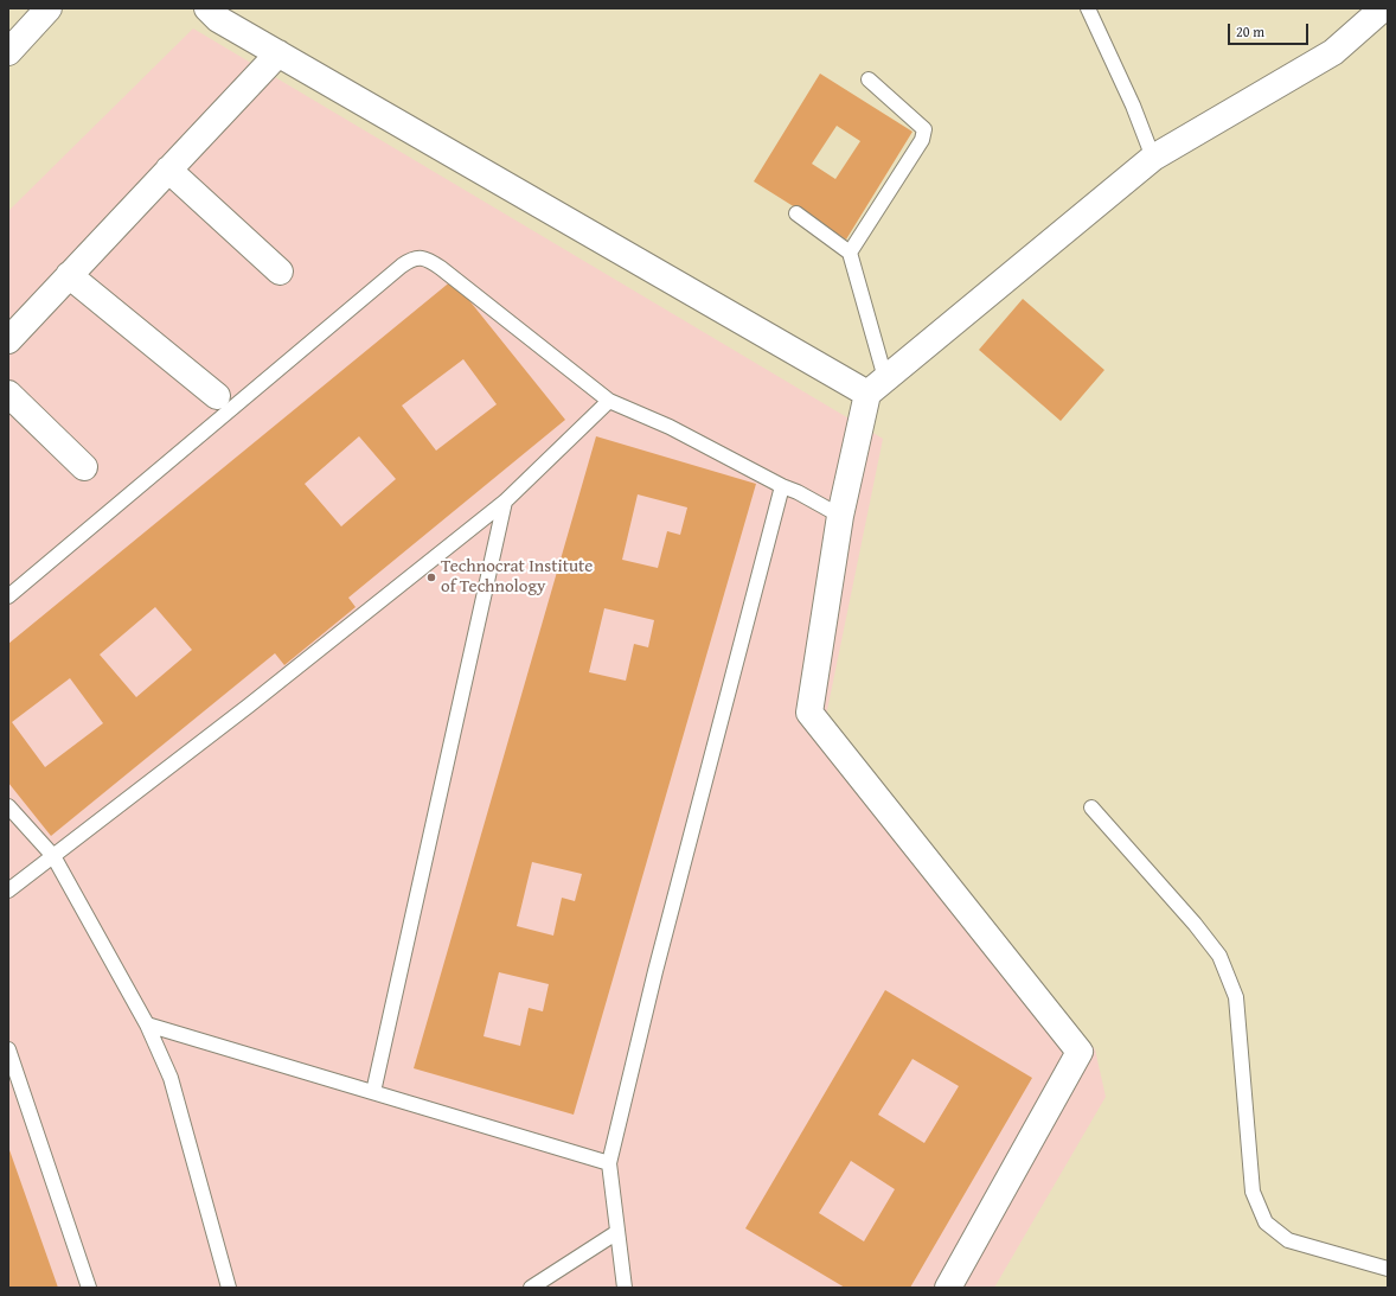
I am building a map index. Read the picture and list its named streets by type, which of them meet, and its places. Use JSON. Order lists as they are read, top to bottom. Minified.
{"places":["Technocrat Institute of Technology"],"scale_bar":"20 m"}
